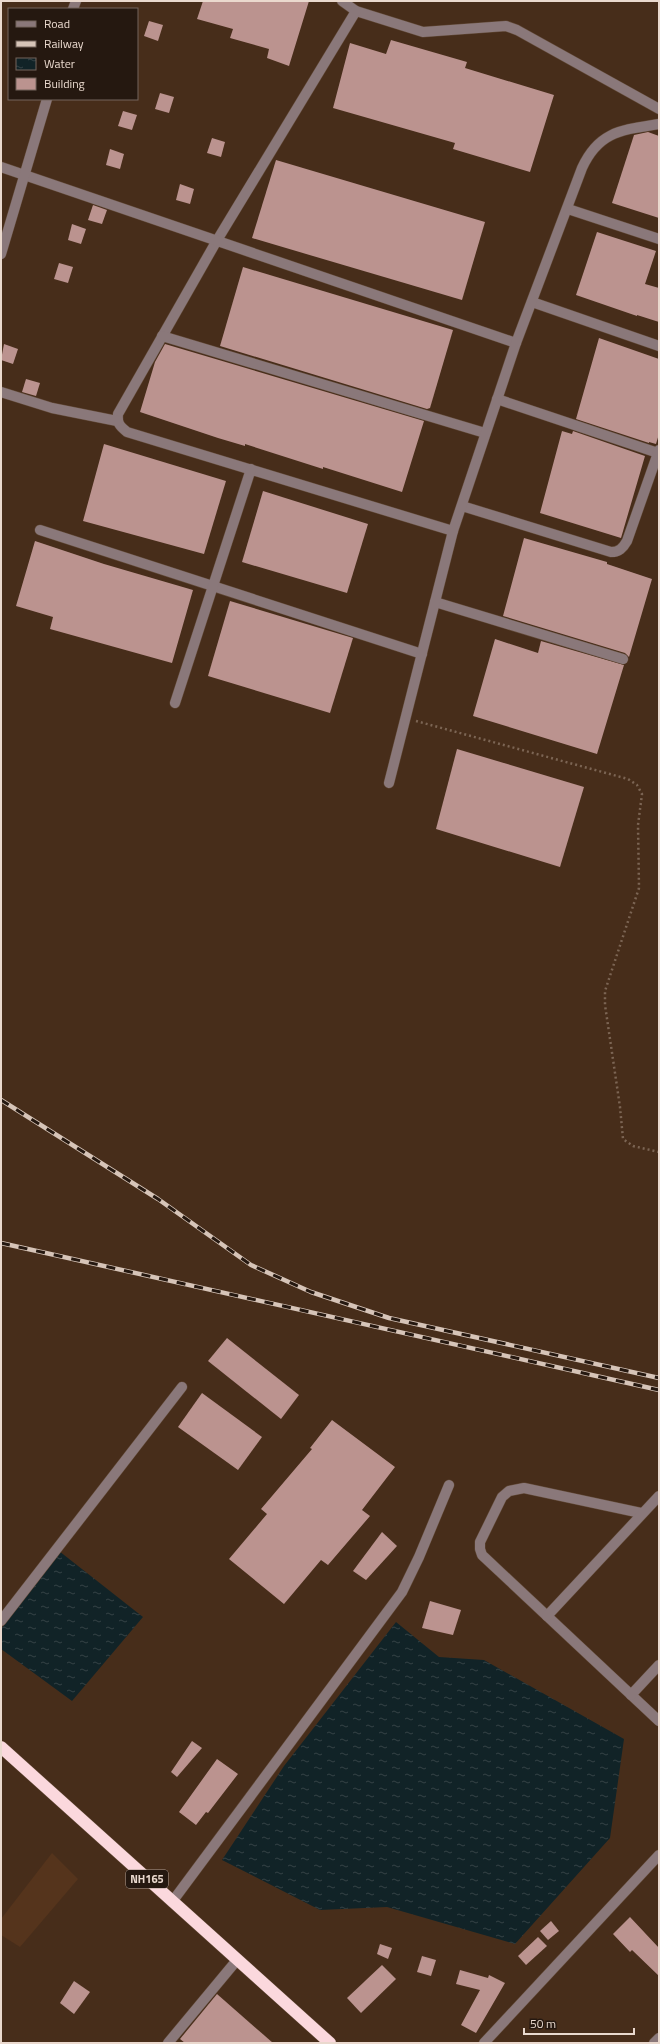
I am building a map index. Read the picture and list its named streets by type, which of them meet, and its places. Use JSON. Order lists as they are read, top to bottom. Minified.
{"streets":{"highway":["NH165"]},"legend":["Road","Railway","Water","Building"],"scale_bar":"50 m"}
